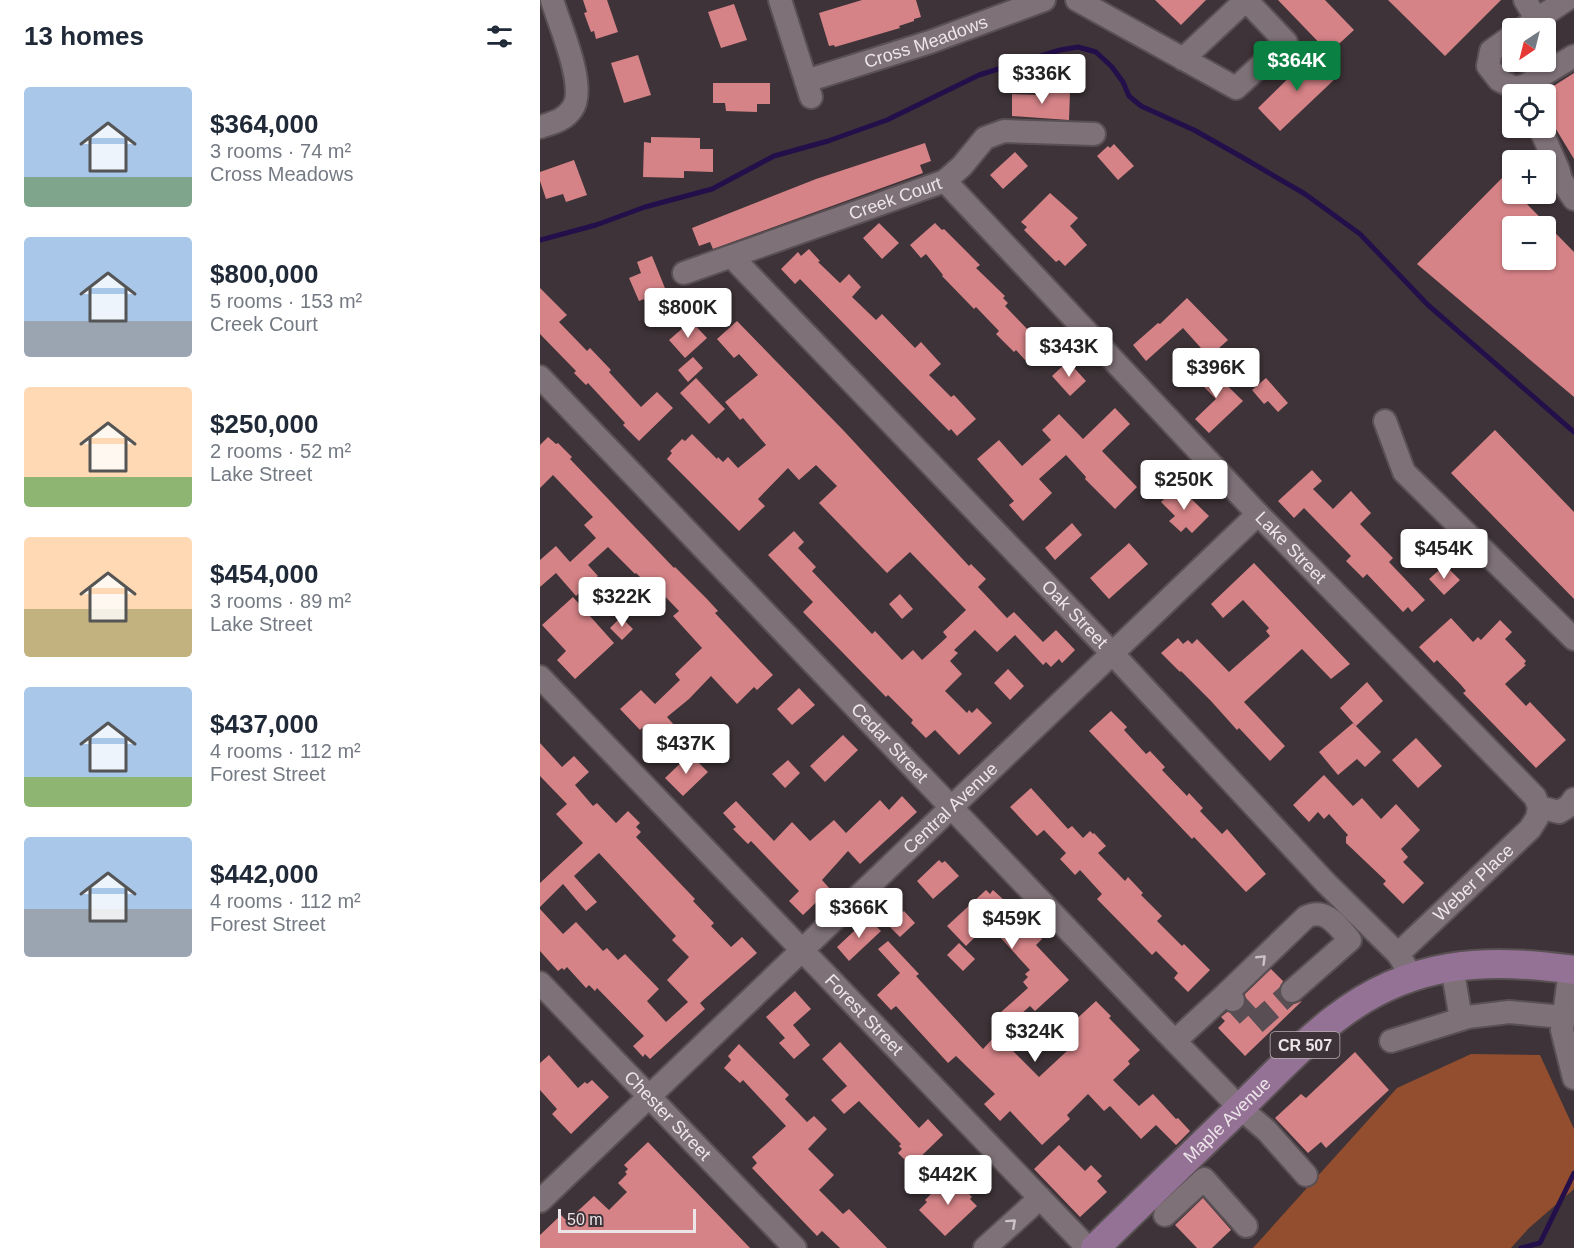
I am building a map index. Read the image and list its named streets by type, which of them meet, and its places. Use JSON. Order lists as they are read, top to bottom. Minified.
{"streets":{"main road":["CR 507","Maple Avenue"],"street":["Cross Meadows","Creek Court","Lake Street","Oak Street","Cedar Street","Central Avenue","Weber Place","Forest Street","Chester Street"]},"crossings":[["Creek Court","Lake Street"],["Creek Court","Oak Street"],["Lake Street","Central Avenue"],["Lake Street","Weber Place"],["Oak Street","Central Avenue"],["Oak Street","Weber Place"],["Oak Street","Maple Avenue"],["Cedar Street","Central Avenue"],["Cedar Street","Maple Avenue"],["Central Avenue","Forest Street"],["Central Avenue","Chester Street"],["Weber Place","Maple Avenue"]],"scale_bar":"50 m","north":"bottom left","page":{"heading":"13 homes","map_buttons":["+","−"],"price":["$364K","$336K","$800K","$343K","$396K","$250K","$454K","$322K","$437K","$366K","$459K","$324K","$442K"],"list":[{"name":"$364,000","note":"3 rooms · 74 m² · Cross Meadows"},{"name":"$800,000","note":"5 rooms · 153 m² · Creek Court"},{"name":"$250,000","note":"2 rooms · 52 m² · Lake Street"},{"name":"$454,000","note":"3 rooms · 89 m² · Lake Street"},{"name":"$437,000","note":"4 rooms · 112 m² · Forest Street"},{"name":"$442,000","note":"4 rooms · 112 m² · Forest Street"}],"scale":"50 m"}}
